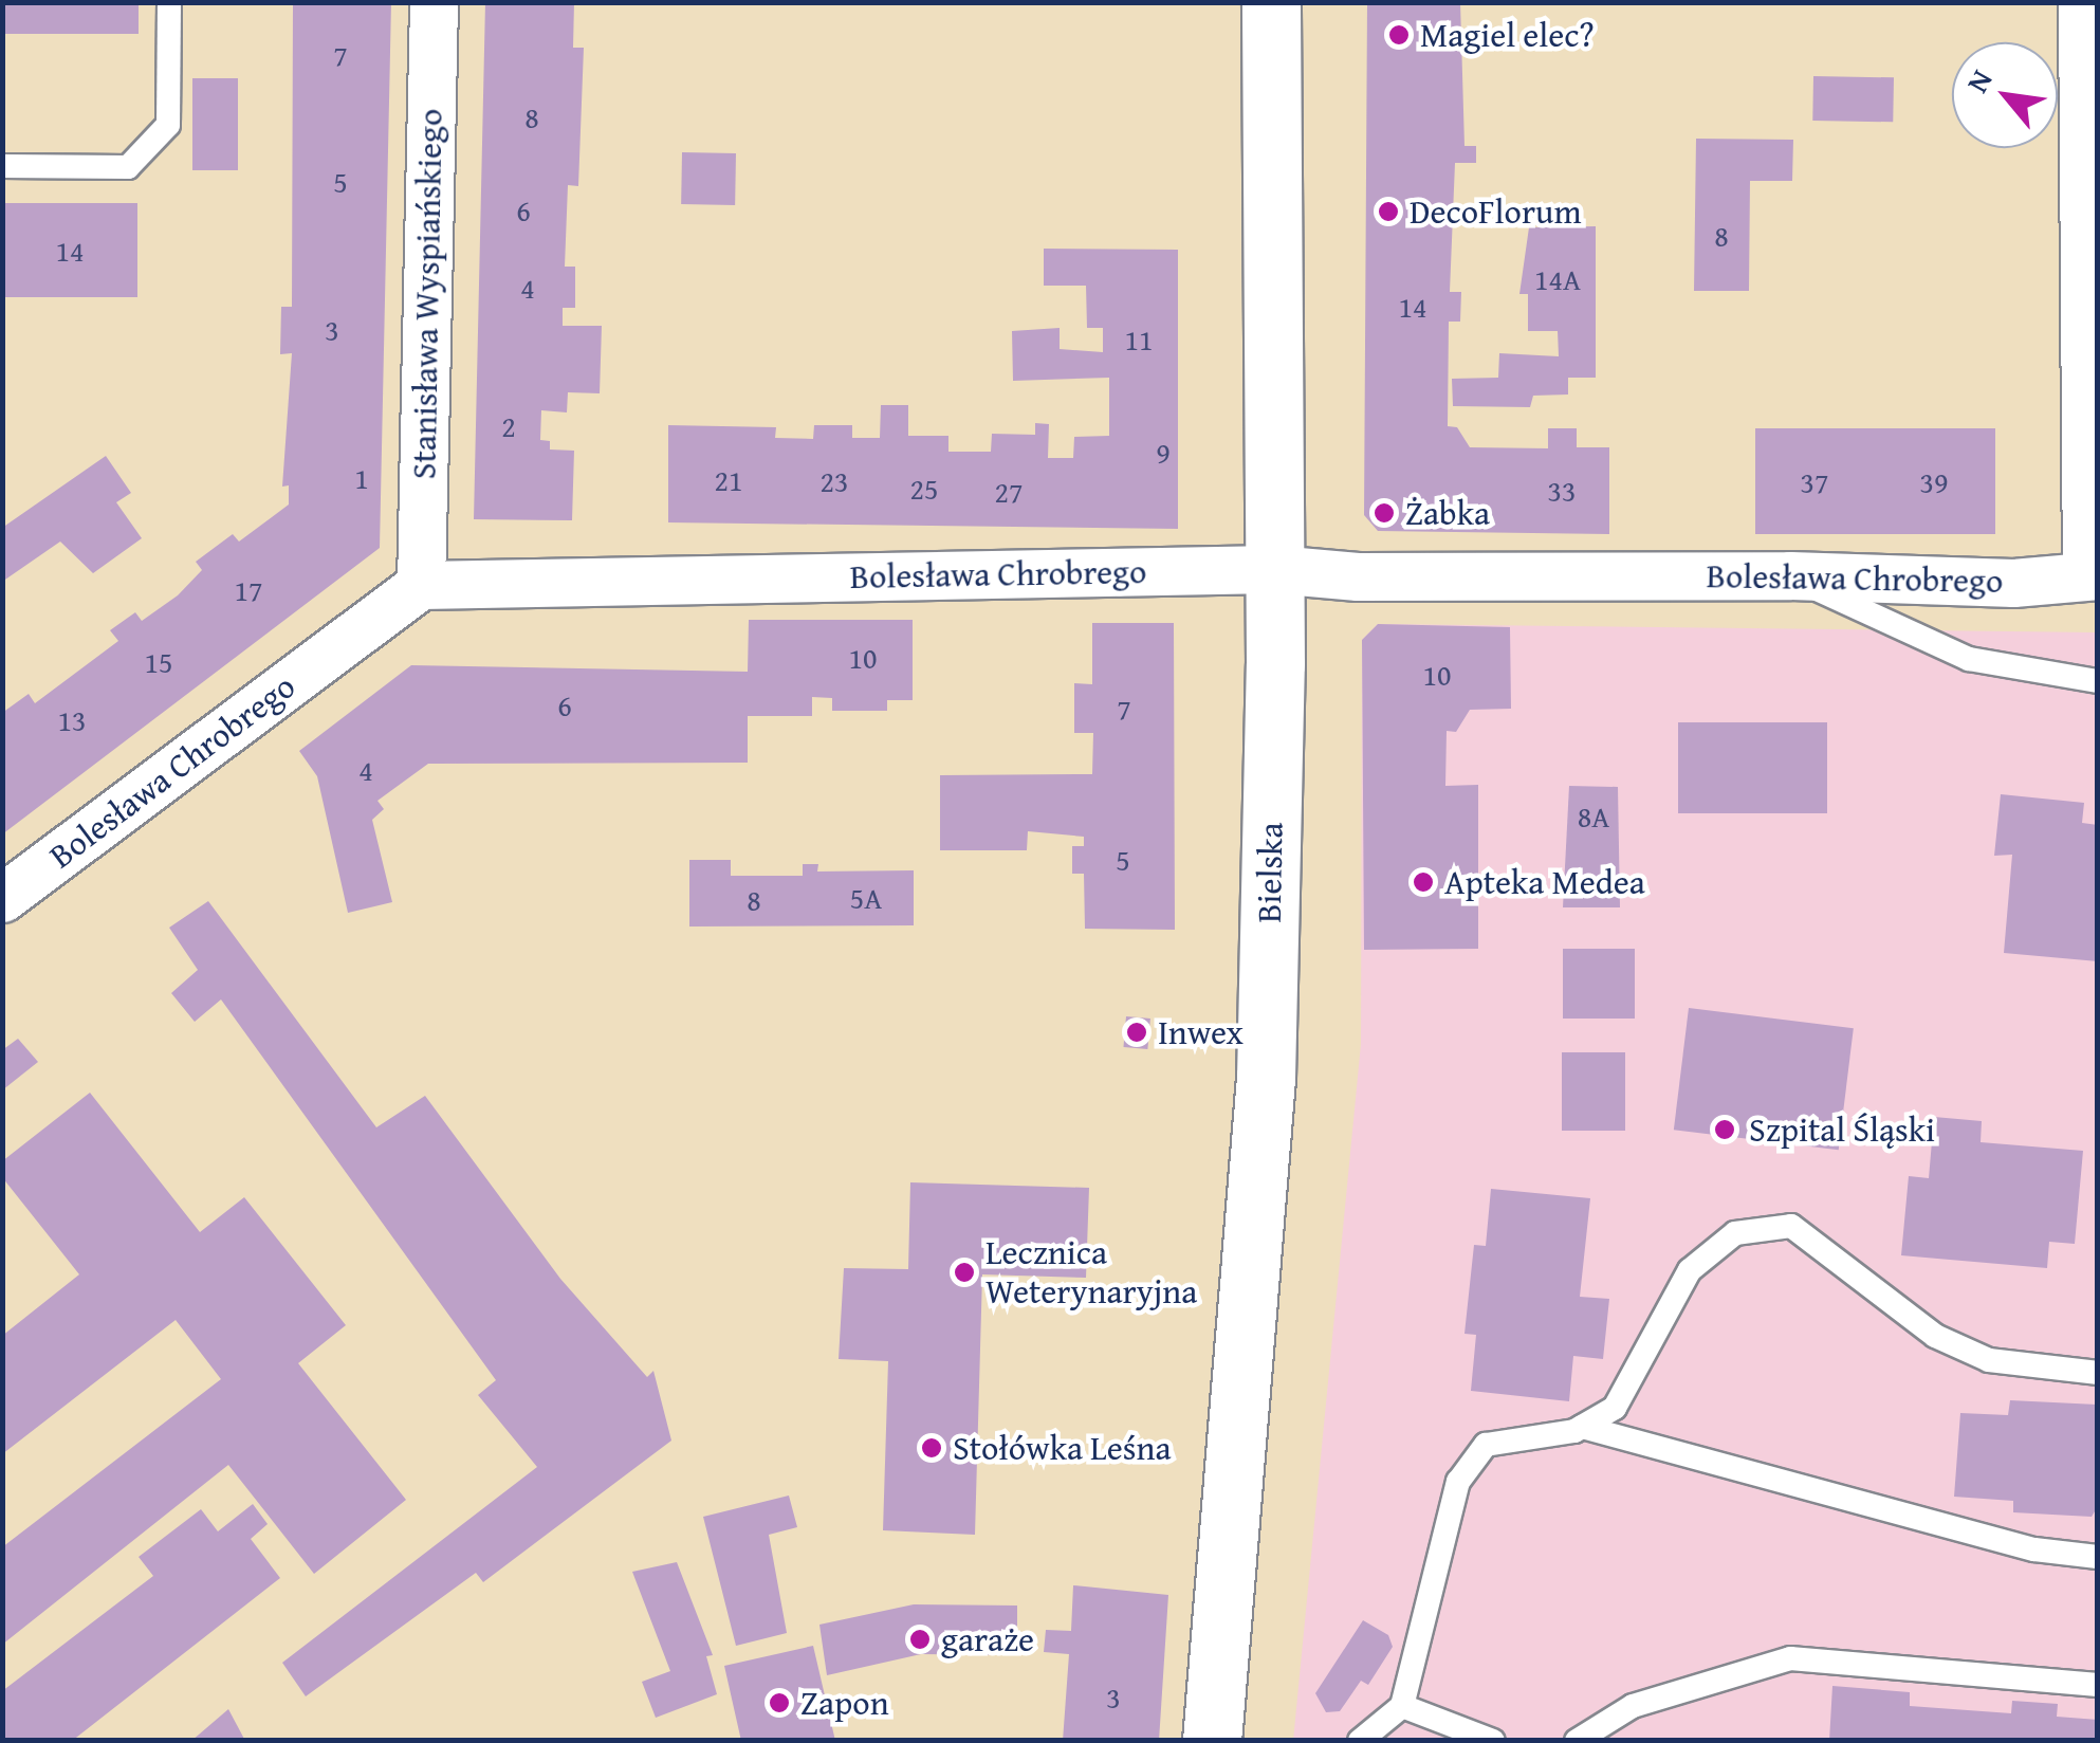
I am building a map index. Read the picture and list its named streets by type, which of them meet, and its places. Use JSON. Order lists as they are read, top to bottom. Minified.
{"streets":{"street":["Stanisława Wyspiańskiego","Bolesława Chrobrego","Bielska"]},"crossings":[["Stanisława Wyspiańskiego","Bolesława Chrobrego"],["Bolesława Chrobrego","Bielska"]],"places":["Magiel elec?","DecoFlorum","Żabka","Apteka Medea","Inwex","Szpital Śląski","Lecznica Weterynaryjna","Stołówka Leśna","garaże","Zapon"],"house_numbers":["7","8","5","6","8","14","14A","4","14","3","11","2","9","1","21","23","37","39","25","33","27","17","10","15","10","6","7","13","4","8A","5","5A","8","3"],"north":"top left"}
